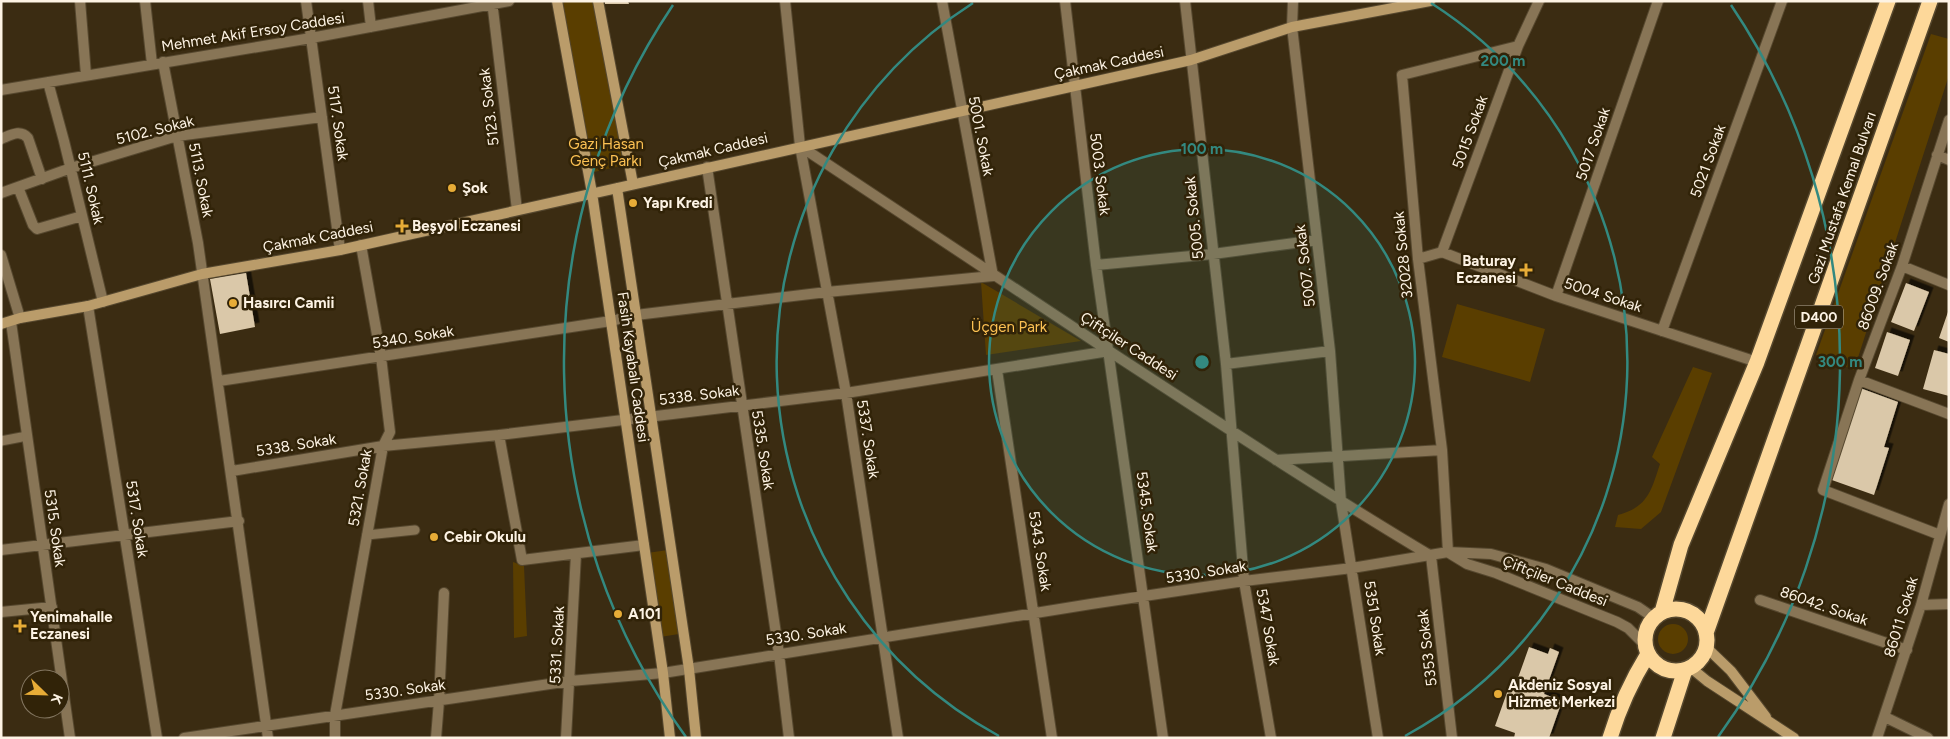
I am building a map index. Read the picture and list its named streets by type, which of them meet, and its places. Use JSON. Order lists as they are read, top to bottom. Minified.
{"streets":{"highway":["Gazi Mustafa Kemal Bulvarı","D400"],"street":["Mehmet Akif Ersoy Caddesi","Çakmak Caddesi","5123. Sokak","5117. Sokak","5102. Sokak","5015 Sokak","5001. Sokak","5017 Sokak","5021 Sokak","5003. Sokak","5113. Sokak","5111. Sokak","5005. Sokak","32028 Sokak","5007. Sokak","86009. Sokak","5004 Sokak","5340. Sokak","Çiftçiler Caddesi","Fasih Kayabalı Caddesi","5338. Sokak","5337. Sokak","5335. Sokak","5321. Sokak","5345. Sokak","5317. Sokak","5315. Sokak","5343. Sokak","5330. Sokak","86042. Sokak","86011 Sokak","5351 Sokak","5347 Sokak","5331. Sokak","5353 Sokak"]},"crossings":[["Mehmet Akif Ersoy Caddesi","5123. Sokak"],["Mehmet Akif Ersoy Caddesi","5117. Sokak"],["Mehmet Akif Ersoy Caddesi","5113. Sokak"],["Mehmet Akif Ersoy Caddesi","5111. Sokak"],["Çakmak Caddesi","5123. Sokak"],["Çakmak Caddesi","5117. Sokak"],["Çakmak Caddesi","5001. Sokak"],["Çakmak Caddesi","5003. Sokak"],["Çakmak Caddesi","5113. Sokak"],["Çakmak Caddesi","5111. Sokak"],["Çakmak Caddesi","5005. Sokak"],["Çakmak Caddesi","5007. Sokak"],["Çakmak Caddesi","Çiftçiler Caddesi"],["Çakmak Caddesi","Fasih Kayabalı Caddesi"],["Çakmak Caddesi","5337. Sokak"],["Çakmak Caddesi","5335. Sokak"],["Çakmak Caddesi","5321. Sokak"],["Çakmak Caddesi","5317. Sokak"],["Çakmak Caddesi","5315. Sokak"],["5117. Sokak","5102. Sokak"],["5102. Sokak","5113. Sokak"],["5102. Sokak","5111. Sokak"],["5015 Sokak","32028 Sokak"],["5015 Sokak","5004 Sokak"],["5001. Sokak","5340. Sokak"],["5001. Sokak","Çiftçiler Caddesi"],["5017 Sokak","5004 Sokak"],["5021 Sokak","5004 Sokak"],["5003. Sokak","Çiftçiler Caddesi"],["5003. Sokak","5338. Sokak"],["5003. Sokak","5345. Sokak"],["5113. Sokak","5340. Sokak"],["5113. Sokak","5338. Sokak"],["5113. Sokak","5330. Sokak"],["Gazi Mustafa Kemal Bulvarı","5004 Sokak"],["Gazi Mustafa Kemal Bulvarı","Çiftçiler Caddesi"],["5005. Sokak","Çiftçiler Caddesi"],["5005. Sokak","5347 Sokak"],["32028 Sokak","Çiftçiler Caddesi"],["5007. Sokak","Çiftçiler Caddesi"],["5007. Sokak","5351 Sokak"],["86009. Sokak","86011 Sokak"],["5340. Sokak","Çiftçiler Caddesi"],["5340. Sokak","Fasih Kayabalı Caddesi"],["5340. Sokak","5337. Sokak"],["5340. Sokak","5335. Sokak"],["5340. Sokak","5321. Sokak"],["Çiftçiler Caddesi","5338. Sokak"],["Çiftçiler Caddesi","5337. Sokak"],["Çiftçiler Caddesi","5345. Sokak"],["Çiftçiler Caddesi","5330. Sokak"],["Çiftçiler Caddesi","5351 Sokak"],["Çiftçiler Caddesi","5347 Sokak"],["Çiftçiler Caddesi","5353 Sokak"],["Fasih Kayabalı Caddesi","5338. Sokak"],["Fasih Kayabalı Caddesi","5330. Sokak"],["5338. Sokak","5337. Sokak"],["5338. Sokak","5335. Sokak"],["5338. Sokak","5321. Sokak"],["5338. Sokak","5345. Sokak"],["5338. Sokak","5343. Sokak"],["5337. Sokak","5330. Sokak"],["5335. Sokak","5330. Sokak"],["5321. Sokak","5330. Sokak"],["5345. Sokak","5330. Sokak"],["5343. Sokak","5330. Sokak"],["5330. Sokak","5351 Sokak"],["5330. Sokak","5347 Sokak"],["5330. Sokak","5331. Sokak"],["5330. Sokak","5353 Sokak"],["86042. Sokak","86011 Sokak"]],"parks":["Gazi Hasan Genç Parkı","Üçgen Park"],"places":{"other":["Şok","Yapı Kredi","Hasırcı Camii","Cebir Okulu","A101","Akdeniz Sosyal Hizmet Merkezi"],"health":["Beşyol Eczanesi","Baturay Eczanesi","Yenimahalle Eczanesi"]},"north":"bottom right","rings":["200 m","100 m","300 m"]}
